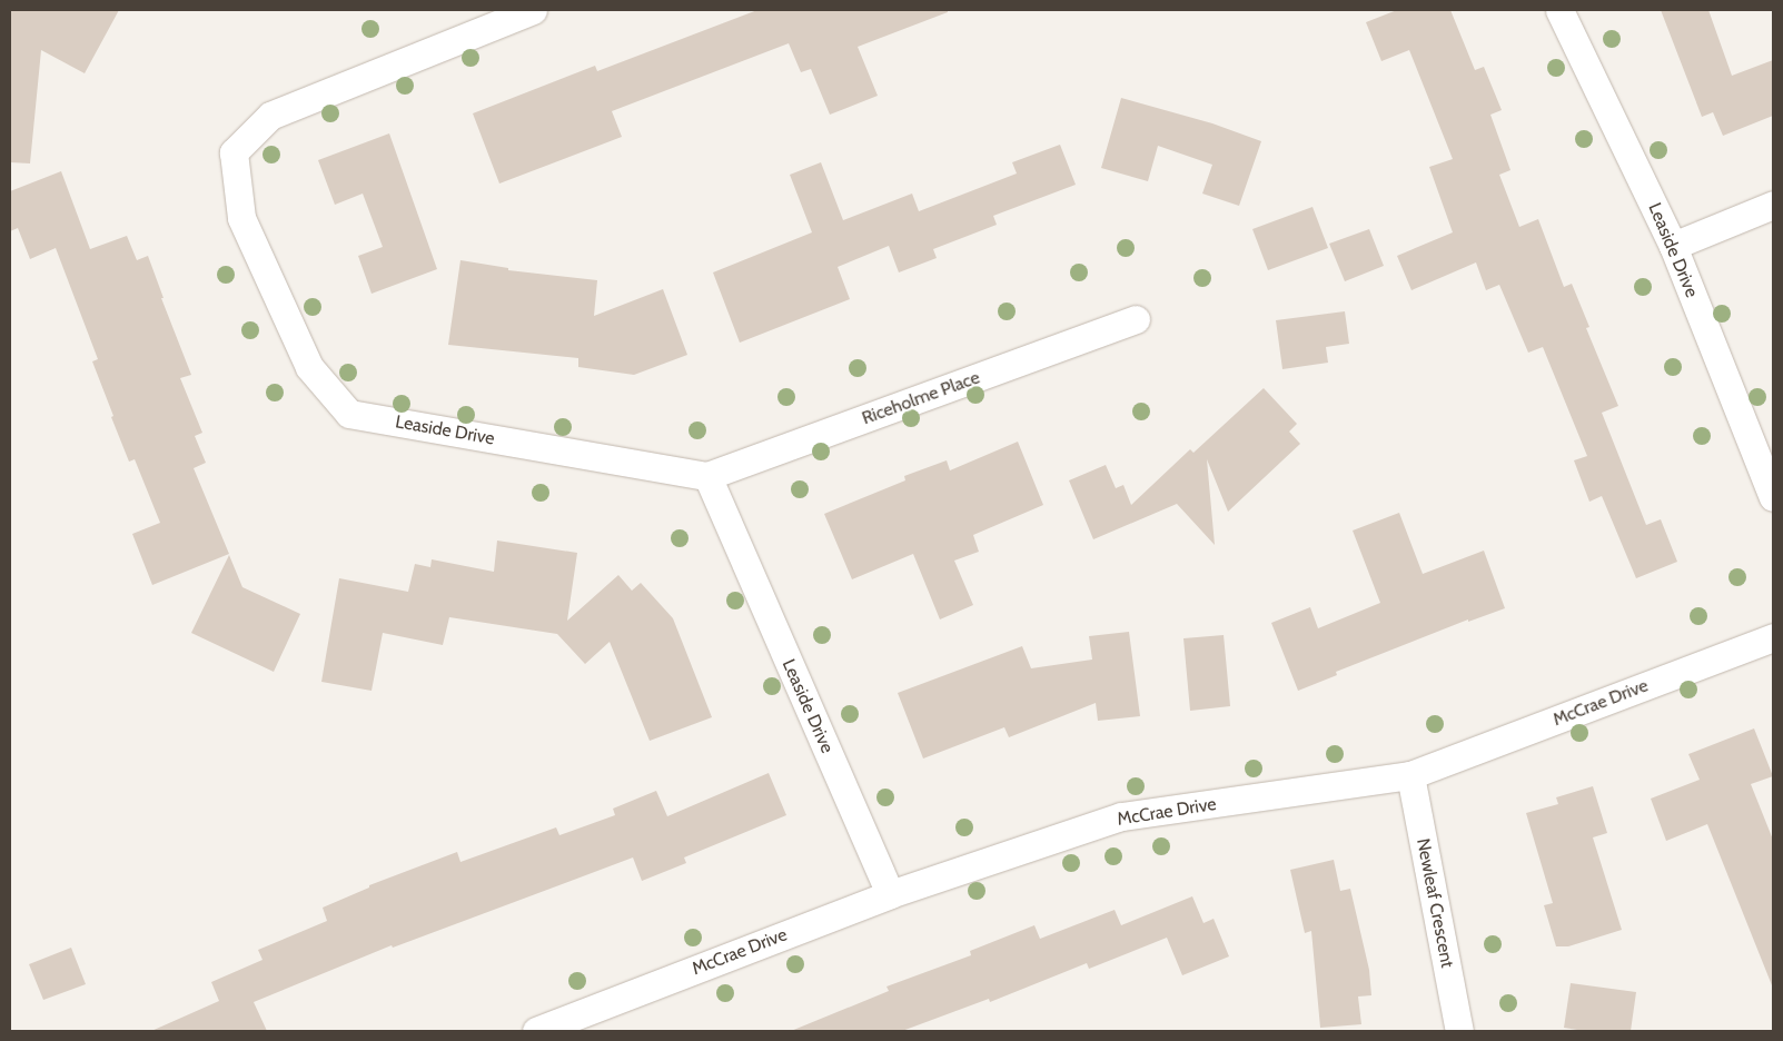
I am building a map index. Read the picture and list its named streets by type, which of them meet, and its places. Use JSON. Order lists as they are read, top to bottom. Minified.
{"streets":{"street":["Leaside Drive","Riceholme Place","McCrae Drive","Newleaf Crescent"]},"crossings":[["Leaside Drive","Riceholme Place"],["Leaside Drive","McCrae Drive"],["McCrae Drive","Newleaf Crescent"]]}
